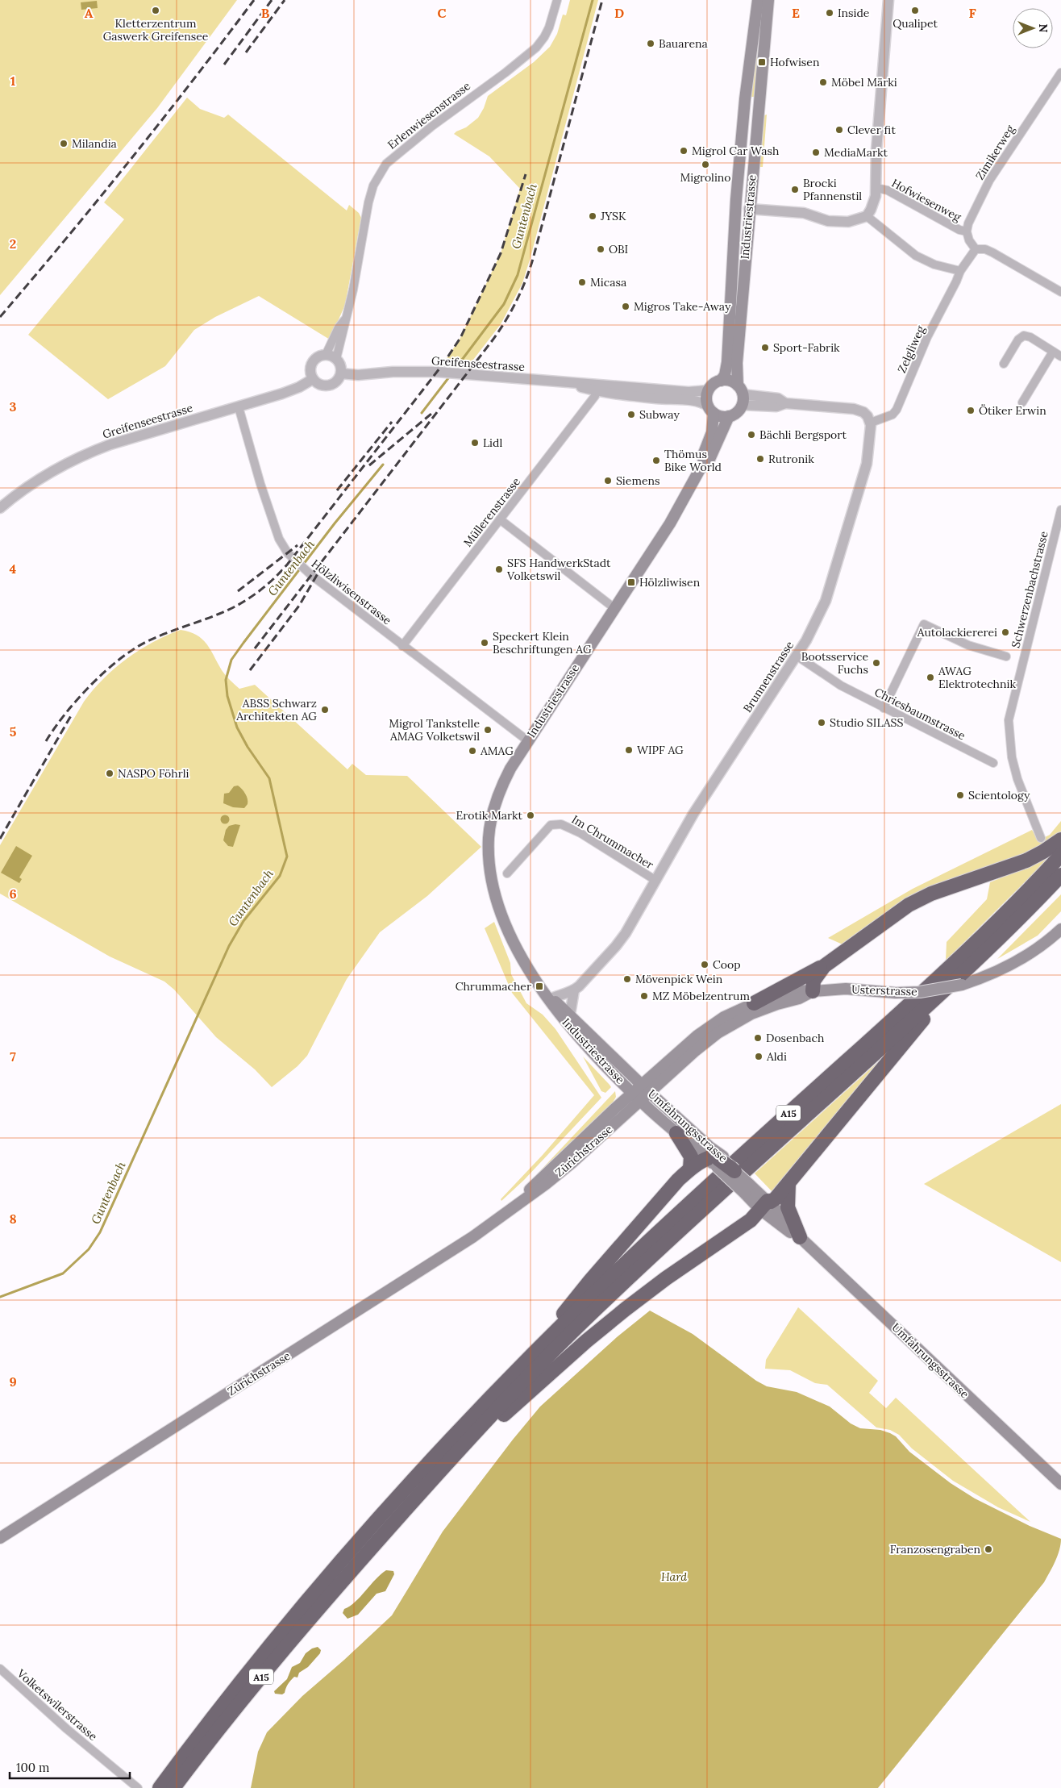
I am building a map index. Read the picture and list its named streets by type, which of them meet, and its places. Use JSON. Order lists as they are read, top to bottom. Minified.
{"streets":{"highway":["A15"],"main road":["Industriestrasse","Usterstrasse","Umfahrungsstrasse","Zürichstrasse"],"street":["Erlenwiesenstrasse","Zimikerweg","Hofwiesenweg","Zelgliweg","Greifenseestrasse","Müllerenstrasse","Schwerzenbachstrasse","Hölzliwisenstrasse","Brunnenstrasse","Chriesbaumstrasse","Im Chrummacher","Volketswilerstrasse"]},"crossings":[["Erlenwiesenstrasse","Greifenseestrasse"],["Zimikerweg","Hofwiesenweg"],["Industriestrasse","Greifenseestrasse"],["Industriestrasse","Hölzliwisenstrasse"],["Industriestrasse","Brunnenstrasse"],["Industriestrasse","Usterstrasse"],["Industriestrasse","Umfahrungsstrasse"],["Industriestrasse","Zürichstrasse"],["Zelgliweg","Brunnenstrasse"],["Greifenseestrasse","Müllerenstrasse"],["Greifenseestrasse","Hölzliwisenstrasse"],["Müllerenstrasse","Hölzliwisenstrasse"],["Brunnenstrasse","Chriesbaumstrasse"],["Brunnenstrasse","Im Chrummacher"],["Usterstrasse","Umfahrungsstrasse"],["Usterstrasse","Zürichstrasse"],["Umfahrungsstrasse","Zürichstrasse"]],"water":["Guntenbach"],"parks":["Hard"],"places":{"other":["Kletterzentrum Gaswerk Greifensee","Qualipet","Inside","Bauarena","Möbel Märki","Clever fit","Milandia","Migrol Car Wash","MediaMarkt","Migrolino","Brocki Pfannenstil","JYSK","OBI","Micasa","Migros Take-Away","Sport-Fabrik","Ötiker Erwin","Subway","Bächli Bergsport","Lidl","Rutronik","Thömus Bike World","Siemens","SFS HandwerkStadt Volketswil","Autolackiererei","Speckert Klein Beschriftungen AG","Bootsservice Fuchs","AWAG Elektrotechnik","ABSS Schwarz Architekten AG","Studio SILASS","Migrol Tankstelle AMAG Volketswil","WIPF AG","AMAG","NASPO Föhrli","Scientology","Erotik Markt","Coop","Mövenpick Wein","MZ Möbelzentrum","Dosenbach","Aldi","Franzosengraben"],"transit":["Hofwisen","Hölzliwisen","Chrummacher"]},"scale_bar":"100 m","north":"right","grid":{"columns":["A","B","C","D","E","F"],"rows":["1","2","3","4","5","6","7","8","9"]}}
